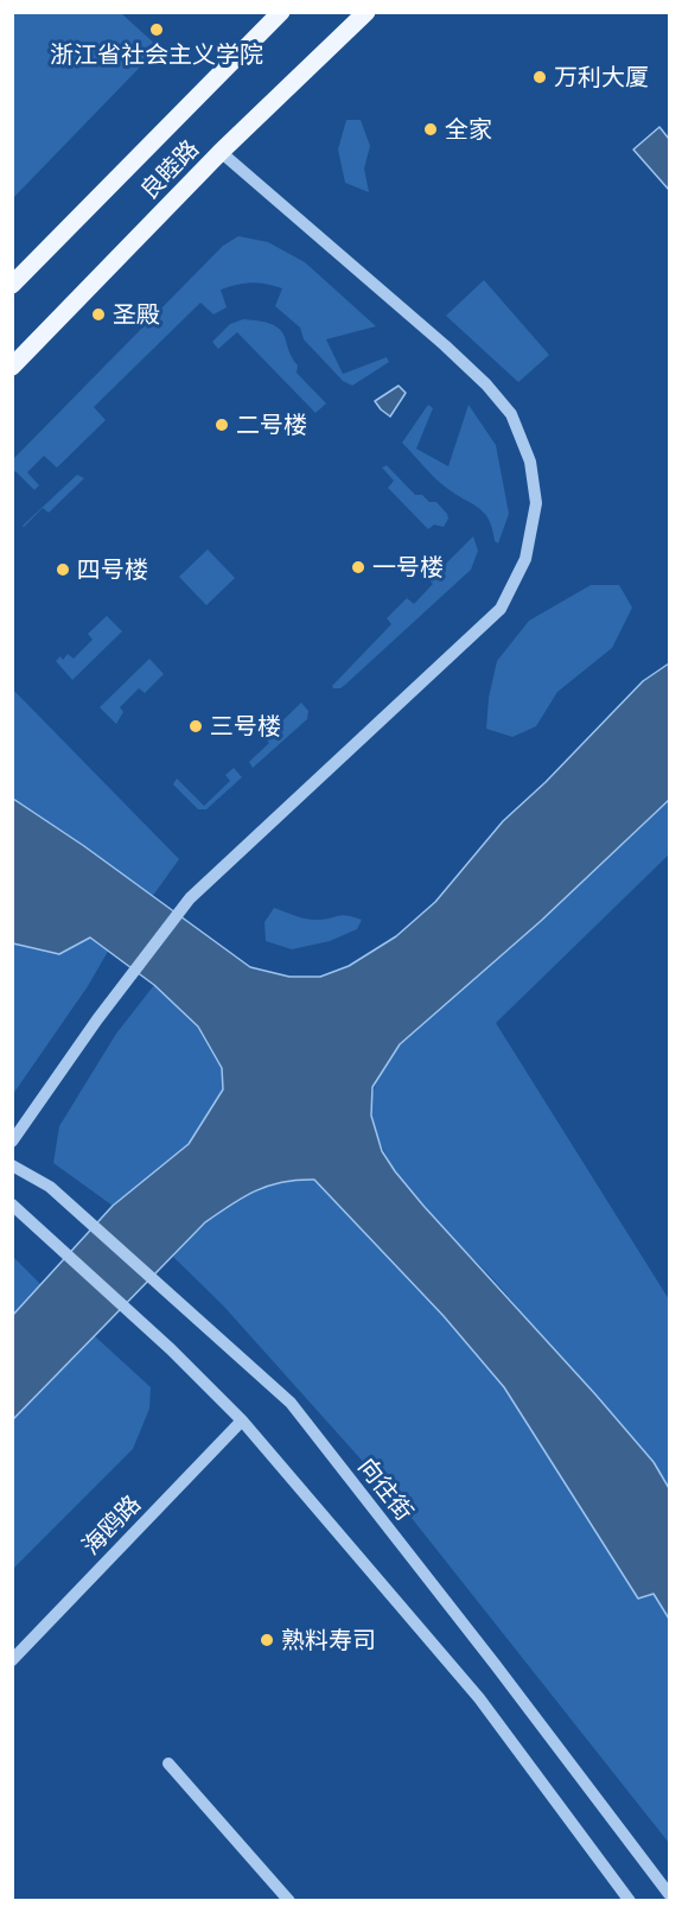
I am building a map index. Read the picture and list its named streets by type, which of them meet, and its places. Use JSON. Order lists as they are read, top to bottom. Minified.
{"streets":{"main road":["良睦路"],"street":["向往街","海鸥路"]},"places":["浙江省社会主义学院","万利大厦","全家","圣殿","二号楼","一号楼","四号楼","三号楼","熟料寿司"]}
